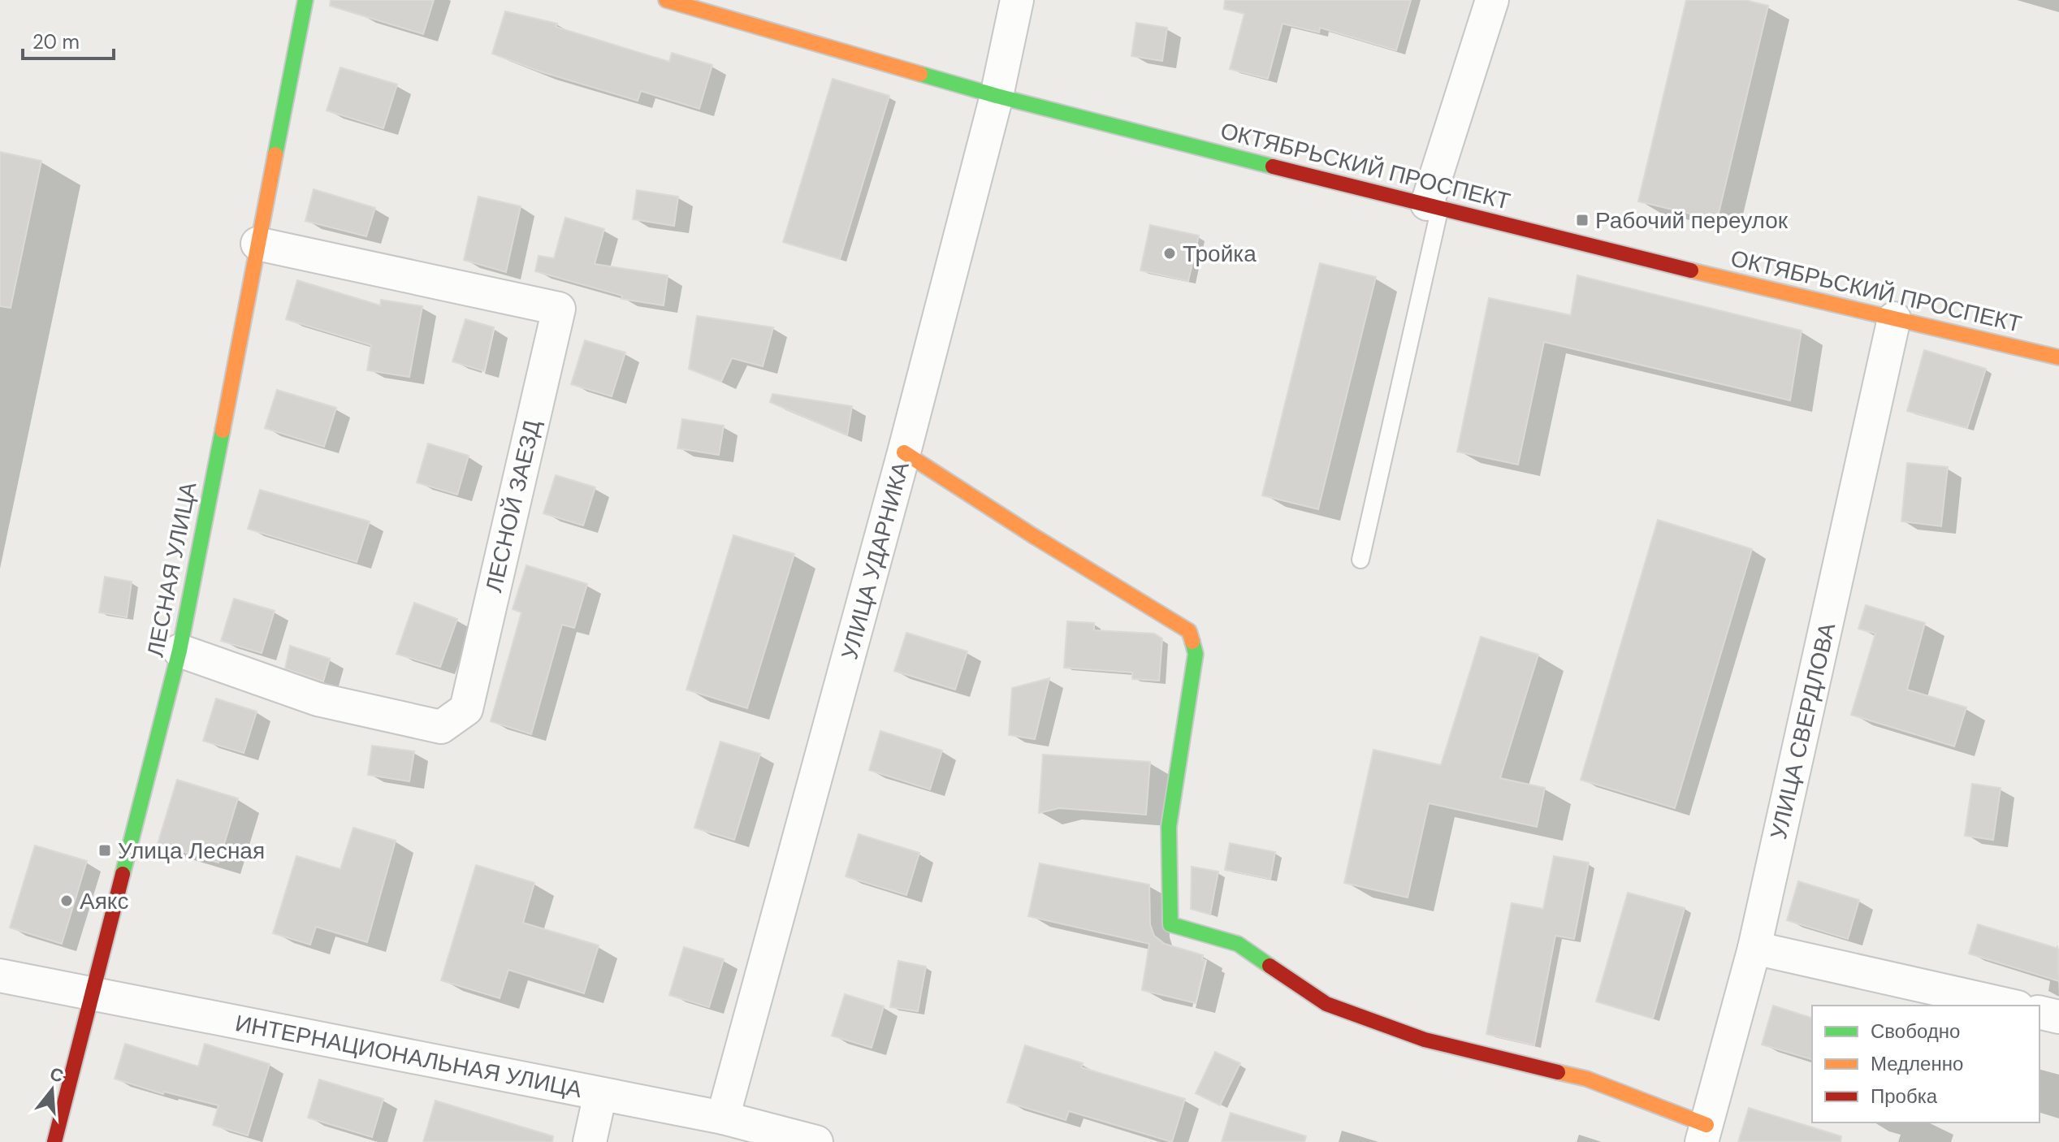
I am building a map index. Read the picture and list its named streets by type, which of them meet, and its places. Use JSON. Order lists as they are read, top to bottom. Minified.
{"streets":{"street":["ОКТЯБРЬСКИЙ ПРОСПЕКТ","ЛЕСНОЙ ЗАЕЗД","УЛИЦА УДАРНИКА","ЛЕСНАЯ УЛИЦА","УЛИЦА СВЕРДЛОВА","ИНТЕРНАЦИОНАЛЬНАЯ УЛИЦА"]},"crossings":[["ОКТЯБРЬСКИЙ ПРОСПЕКТ","УЛИЦА УДАРНИКА"],["ОКТЯБРЬСКИЙ ПРОСПЕКТ","УЛИЦА СВЕРДЛОВА"],["ЛЕСНОЙ ЗАЕЗД","ЛЕСНАЯ УЛИЦА"],["УЛИЦА УДАРНИКА","ИНТЕРНАЦИОНАЛЬНАЯ УЛИЦА"],["ЛЕСНАЯ УЛИЦА","ИНТЕРНАЦИОНАЛЬНАЯ УЛИЦА"]],"places":{"transit":["Рабочий переулок","Улица Лесная"],"other":["Тройка","Аякс"]},"legend":["Свободно","Медленно","Пробка"],"scale_bar":"20 m","north":"top"}
